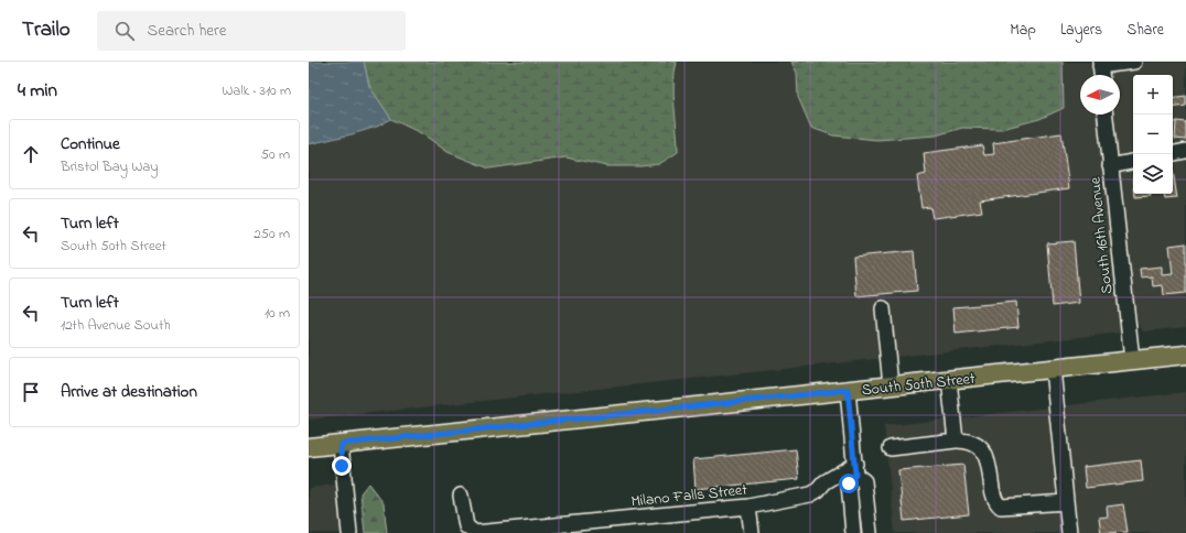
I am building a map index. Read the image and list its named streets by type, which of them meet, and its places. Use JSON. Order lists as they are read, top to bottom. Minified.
{"streets":{"main road":["South 50th Street"],"street":["South 16th Avenue","Milano Falls Street"]},"crossings":[["South 16th Avenue","South 50th Street"]],"north":"left","page":{"header":"Trailo","search":"Search here","nav":["Map","Layers","Share"],"heading":["4 min","Walk · 310 m"],"map_buttons":["+","−"],"list":[["Continue","Bristol Bay Way","50 m"],["Turn left","South 50th Street","250 m"],["Turn left","12th Avenue South","10 m"],"Arrive at destination"]}}
